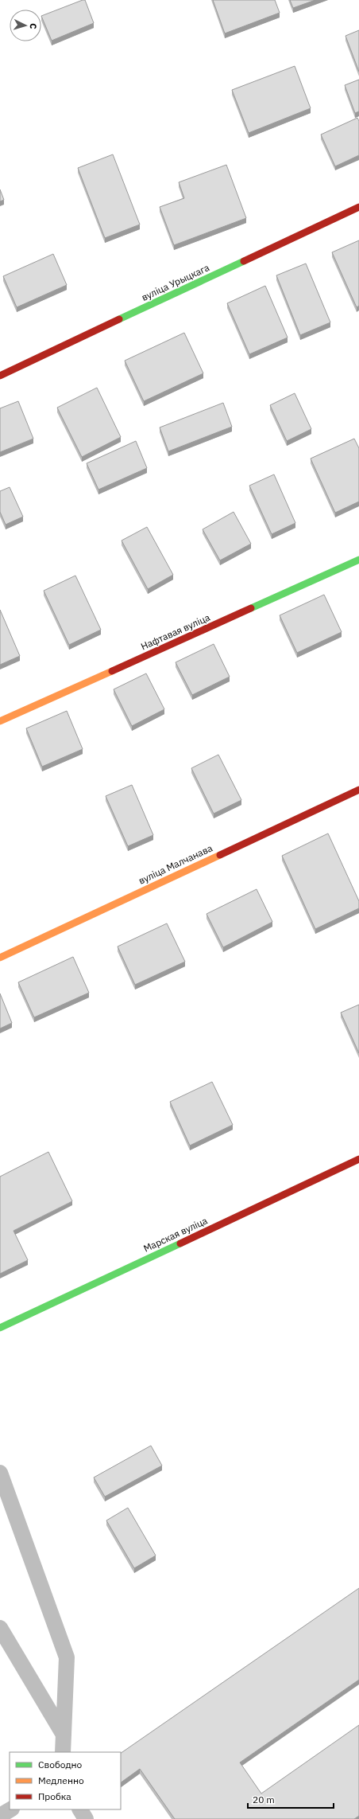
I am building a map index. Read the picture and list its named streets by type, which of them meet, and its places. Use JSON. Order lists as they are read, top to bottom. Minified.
{"streets":{"street":["вуліца Урыцкага","Нафтавая вуліца","вуліца Малчанава","Марская вуліца"]},"legend":["Свободно","Медленно","Пробка"],"scale_bar":"20 m","north":"right"}
